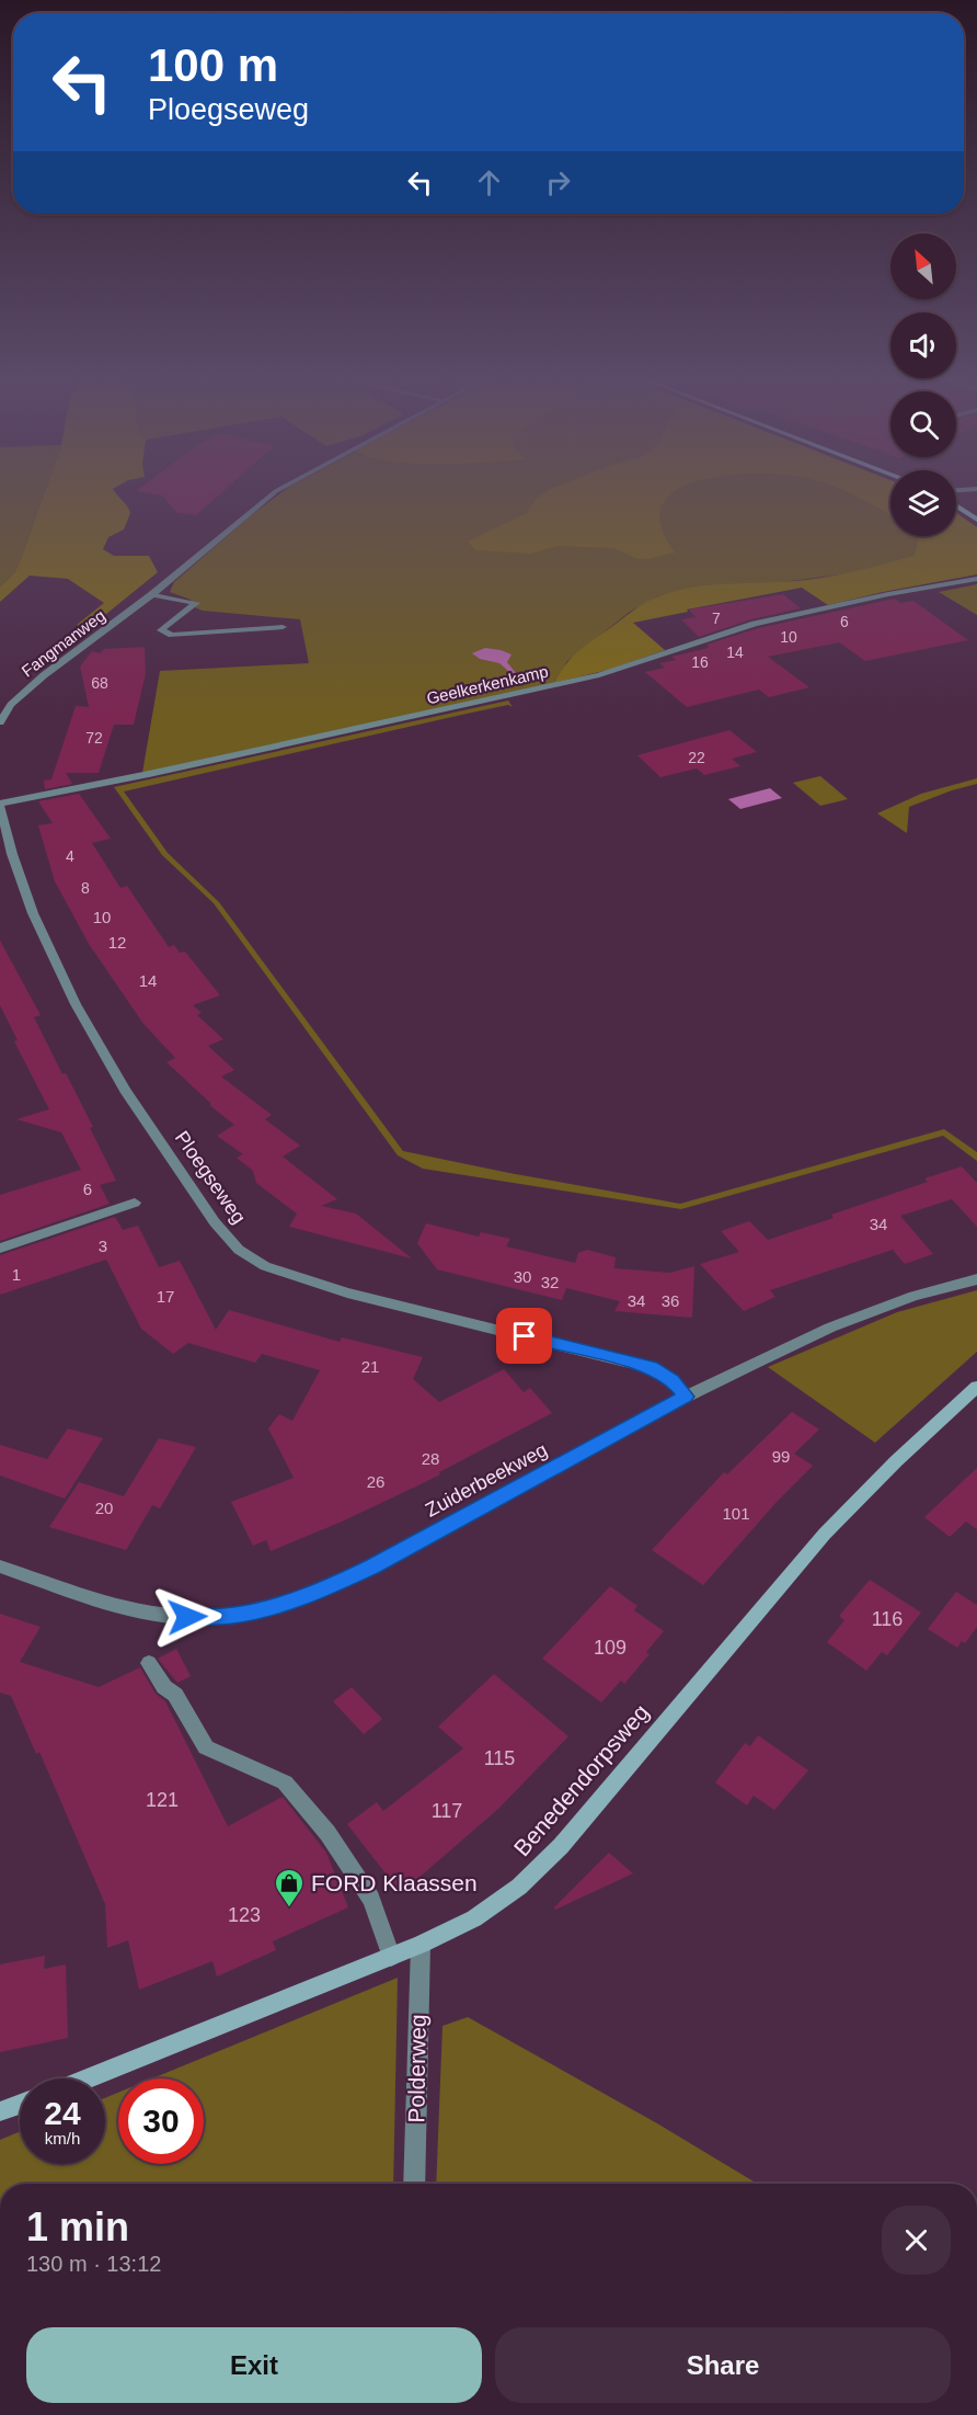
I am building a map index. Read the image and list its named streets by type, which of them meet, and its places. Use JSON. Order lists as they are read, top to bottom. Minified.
{"streets":{"street":["Fangmanweg","Geelkerkenkamp","Ploegseweg","Zuiderbeekweg","Benedendorpsweg","Polderweg"]},"crossings":[["Geelkerkenkamp","Ploegseweg"],["Ploegseweg","Zuiderbeekweg"],["Benedendorpsweg","Polderweg"]],"places":{"shop":["FORD Klaassen"]},"house_numbers":["7","6","10","14","16","68","72","22","4","8","10","12","14","6","34","3","1","30","32","17","34","36","21","99","28","26","20","101","116","109","115","121","117","123"],"north":"top left","page":{"turn":["100 m","Ploegseweg"],"speed":"24 km/h","limit":"30","heading":["1 min","130 m · 13:12"],"buttons":["Exit","Share"]}}
